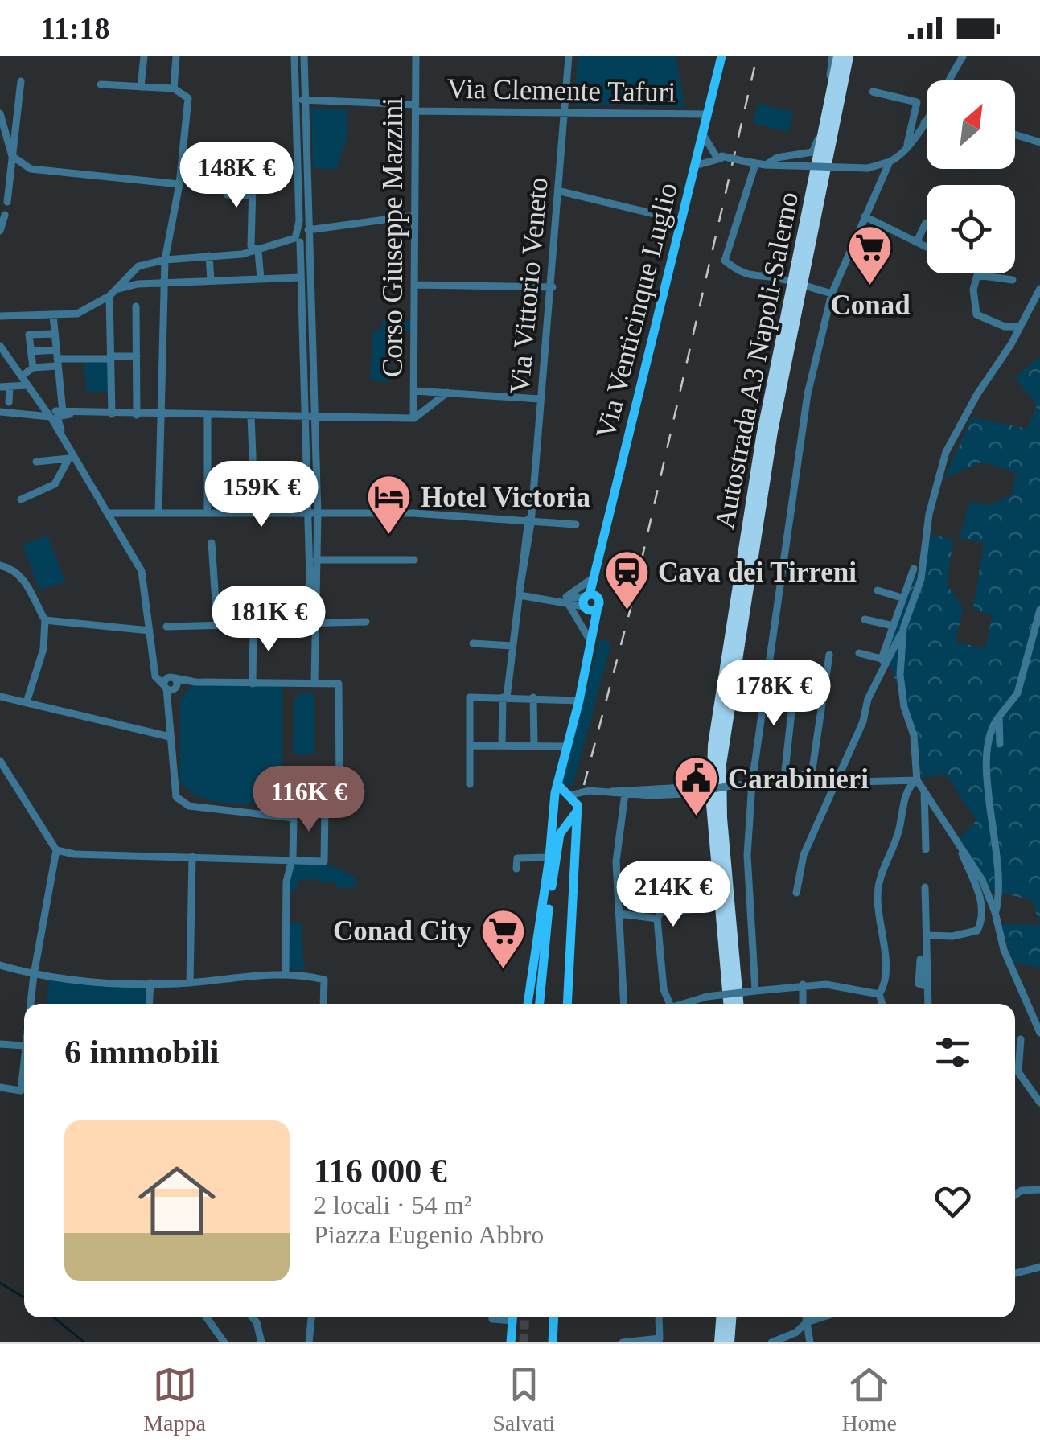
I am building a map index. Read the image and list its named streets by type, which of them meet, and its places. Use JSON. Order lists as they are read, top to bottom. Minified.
{"streets":{"highway":["Autostrada A3 Napoli-Salerno"],"main road":["Via Venticinque Luglio"],"street":["Via Clemente Tafuri","Corso Giuseppe Mazzini","Via Vittorio Veneto"]},"crossings":[["Via Clemente Tafuri","Corso Giuseppe Mazzini"],["Via Clemente Tafuri","Via Vittorio Veneto"],["Via Clemente Tafuri","Via Venticinque Luglio"]],"places":{"supermarket":["Conad","Conad City"],"hotel":["Hotel Victoria"],"station":["Cava dei Tirreni"],"public building":["Carabinieri"]},"north":"top right","page":{"status":"11:18","price":["148K €","159K €","181K €","178K €","116K €","214K €"],"heading":"6 immobili","list":[{"name":"116 000 €","note":"2 locali · 54 m² · Piazza Eugenio Abbro"}],"tabs":["Mappa","Salvati","Home"]}}
